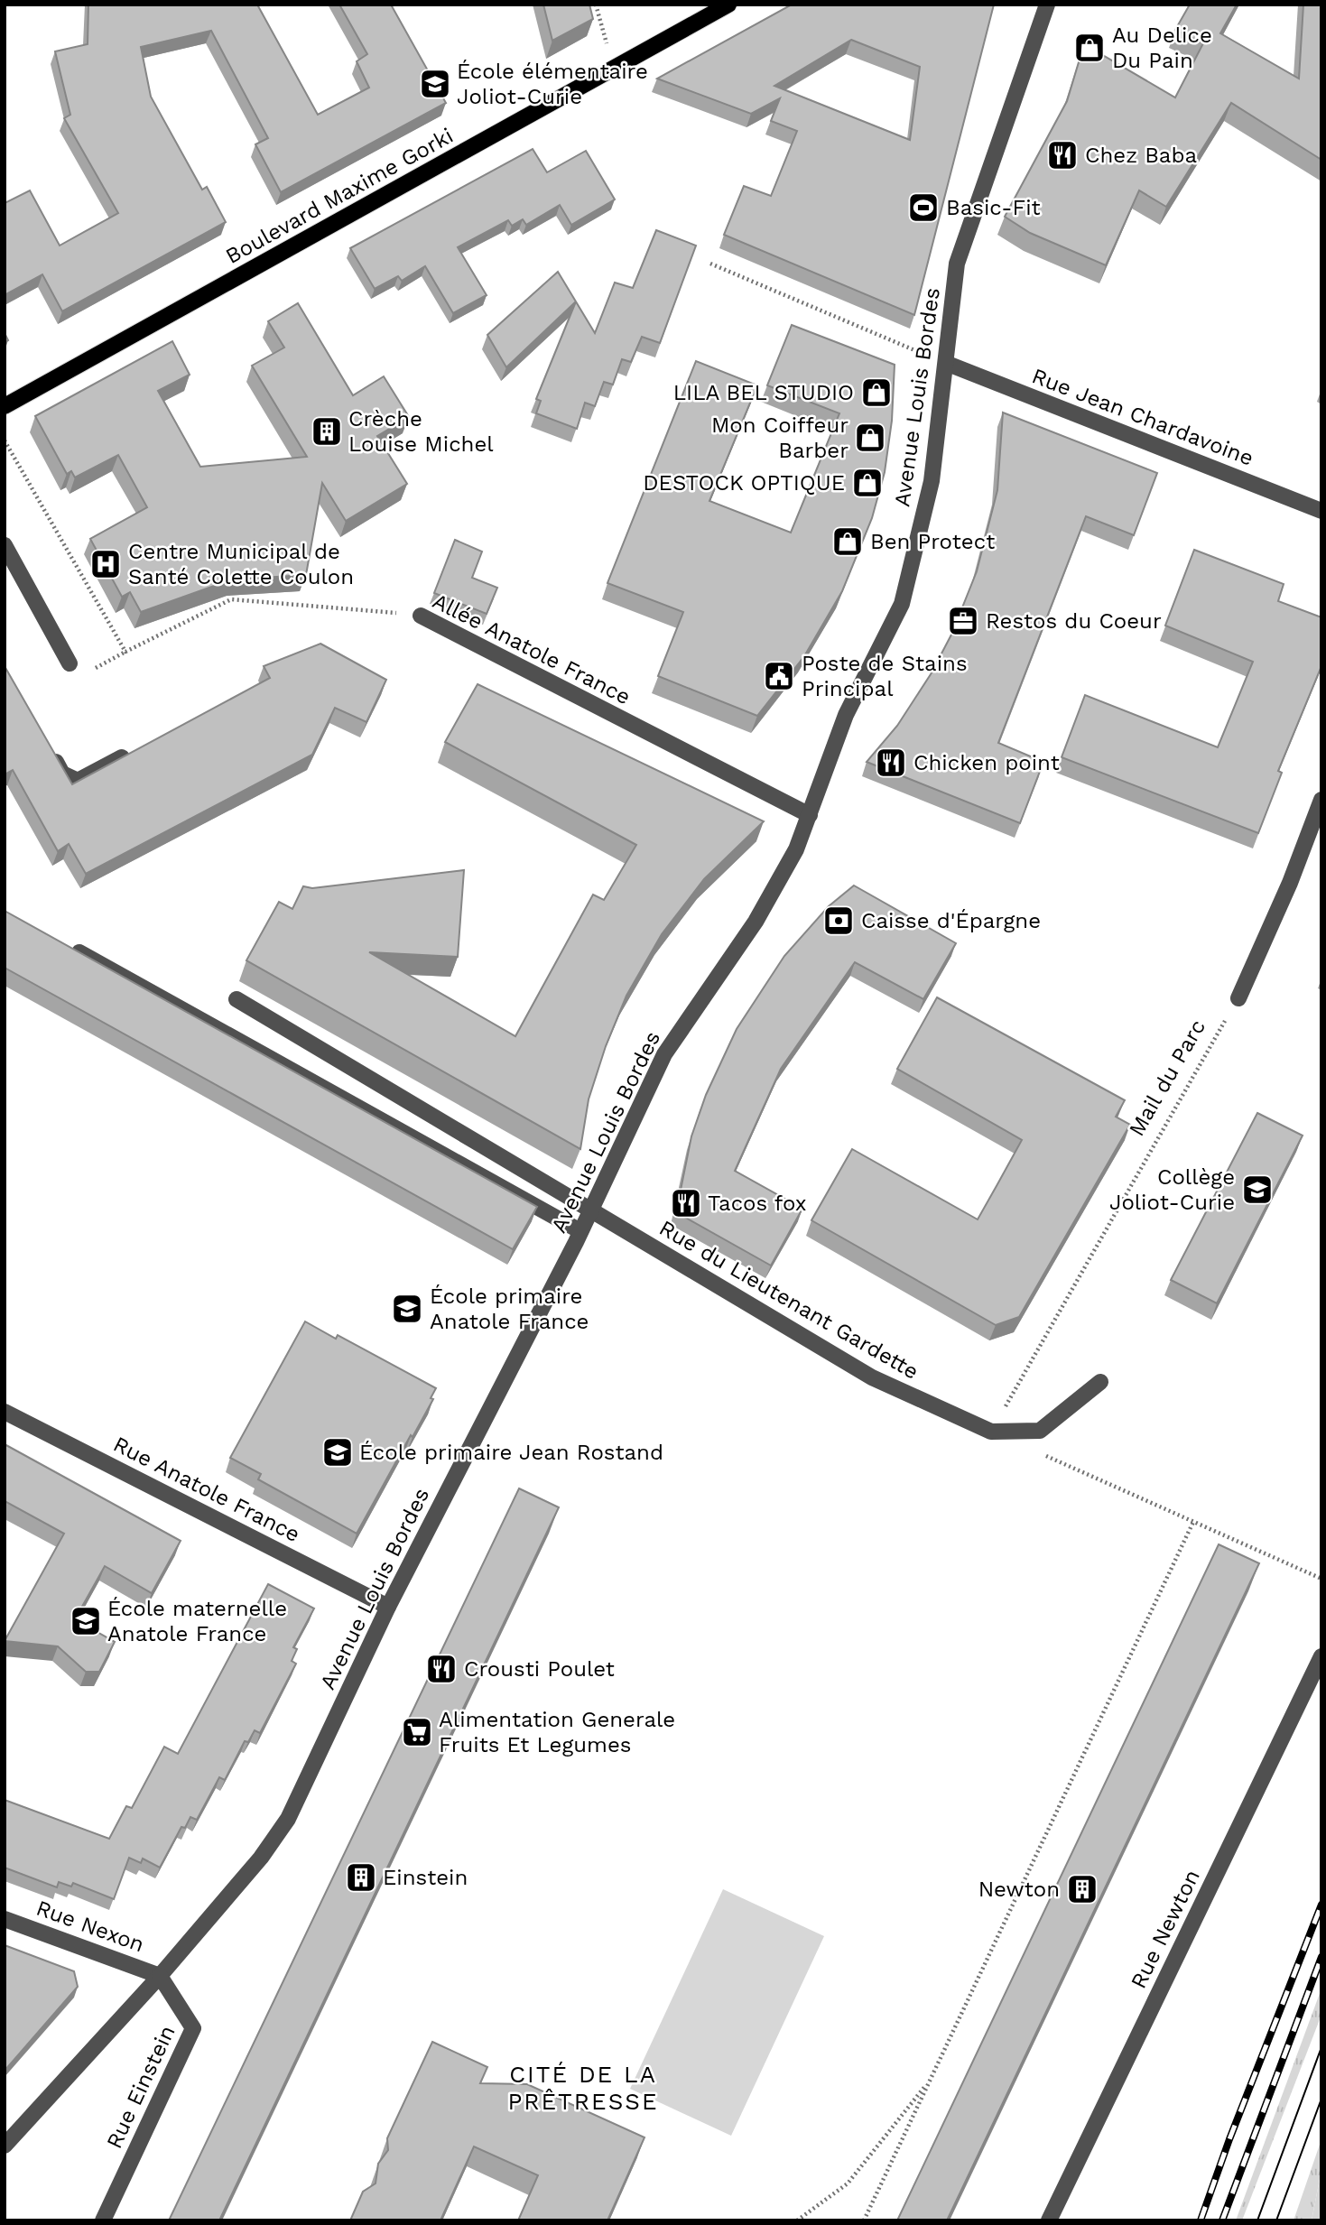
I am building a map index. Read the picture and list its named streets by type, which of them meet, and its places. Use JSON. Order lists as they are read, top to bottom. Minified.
{"streets":{"main road":["Boulevard Maxime Gorki"],"street":["Avenue Louis Bordes","Rue Jean Chardavoine","Allée Anatole France","Rue du Lieutenant Gardette","Rue Anatole France","Rue Nexon","Rue Newton","Rue Einstein"],"path":["Mail du Parc"]},"crossings":[["Avenue Louis Bordes","Rue Jean Chardavoine"],["Avenue Louis Bordes","Allée Anatole France"],["Avenue Louis Bordes","Rue du Lieutenant Gardette"],["Avenue Louis Bordes","Rue Anatole France"],["Avenue Louis Bordes","Rue Nexon"],["Avenue Louis Bordes","Rue Einstein"],["Mail du Parc","Rue du Lieutenant Gardette"],["Rue Nexon","Rue Einstein"]],"districts":["CITÉ DE LA PRÊTRESSE"],"places":{"shop":["Au Delice Du Pain","LILA BEL STUDIO","Mon Coiffeur Barber","DESTOCK OPTIQUE","Ben Protect"],"school or university":["École élémentaire Joliot-Curie","Collège Joliot-Curie","École primaire Anatole France","École primaire Jean Rostand","École maternelle Anatole France"],"restaurant":["Chez Baba","Chicken point","Tacos fox","Crousti Poulet"],"sports":["Basic-Fit"],"building":["Crèche Louise Michel","Einstein","Newton"],"hospital":["Centre Municipal de Santé Colette Coulon"],"office":["Restos du Coeur"],"public building":["Poste de Stains Principal"],"bank":["Caisse d'Épargne"],"supermarket":["Alimentation Generale Fruits Et Legumes"]}}
